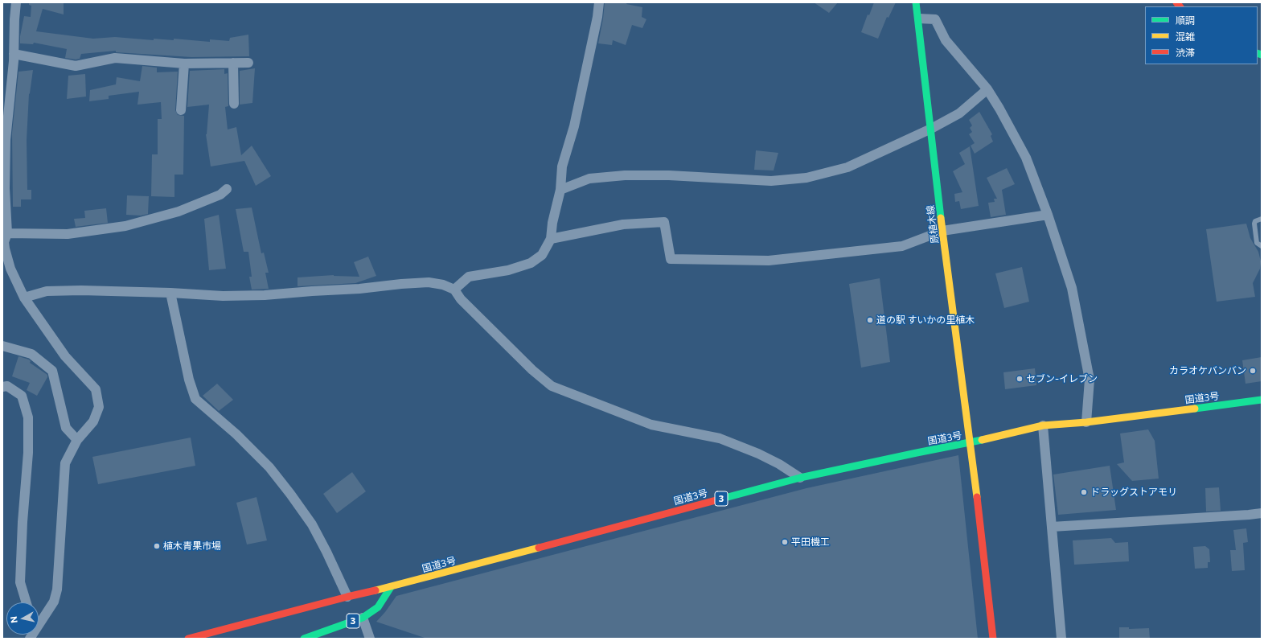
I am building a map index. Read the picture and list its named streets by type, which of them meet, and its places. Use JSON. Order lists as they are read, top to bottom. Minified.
{"streets":{"main road":["原植木線","国道3号","3"]},"crossings":[["原植木線","国道3号"],["国道3号","3"]],"places":["道の駅 すいかの里植木","カラオケバンバン","セブン-イレブン","ドラッグストアモリ","平田機工","植木青果市場"],"legend":["順調","混雑","渋滞"],"north":"left"}
